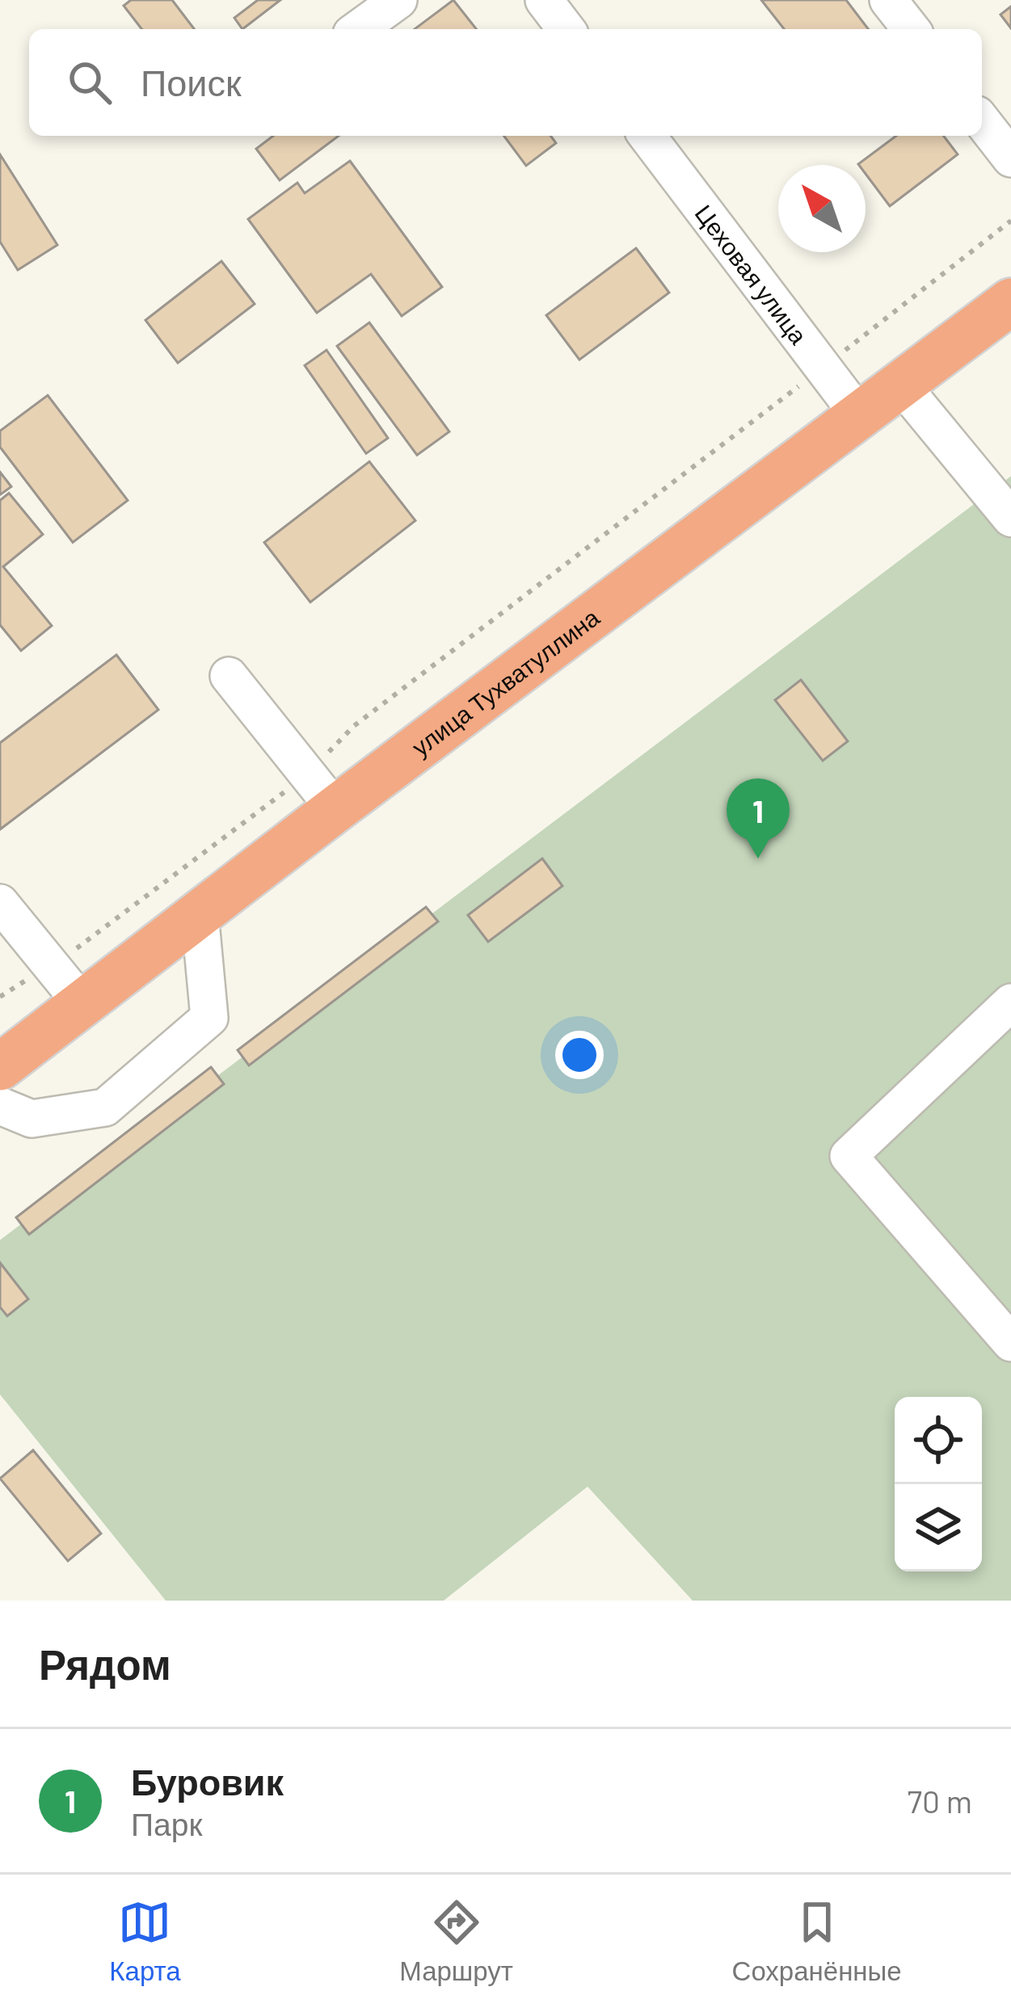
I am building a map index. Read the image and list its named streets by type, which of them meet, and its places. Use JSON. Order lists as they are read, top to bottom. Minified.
{"streets":{"main road":["улица Тухватуллина"],"street":["Цеховая улица"]},"crossings":[["Цеховая улица","улица Тухватуллина"]],"north":"top left","page":{"search":"Поиск","pins":"1","heading":"Рядом","list":[{"mark":"1","name":"Буровик","note":"Парк","value":"70 m"}],"nav":["Карта","Маршрут","Сохранённые"]}}
